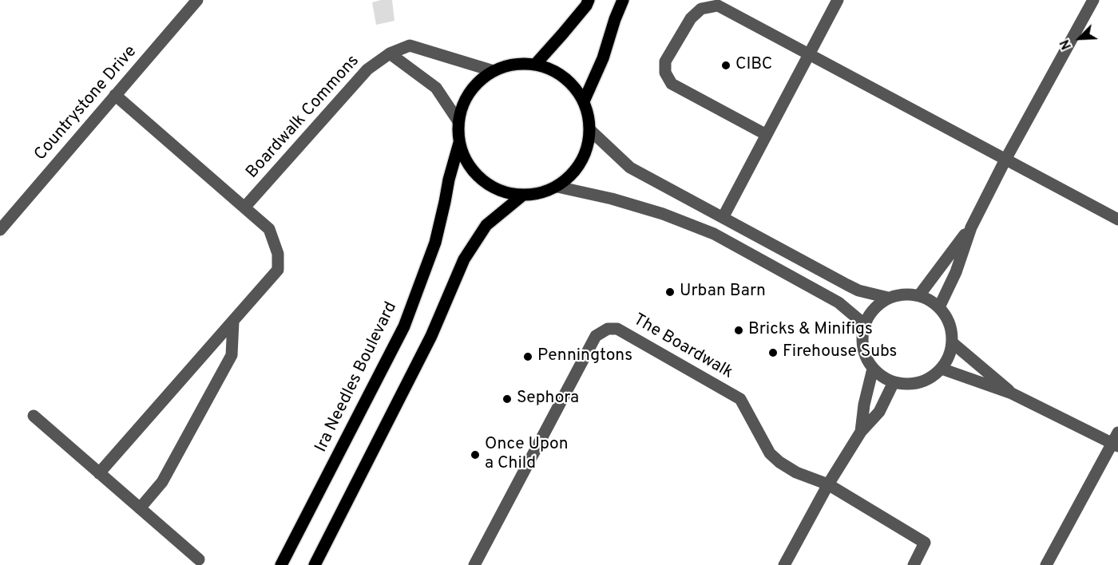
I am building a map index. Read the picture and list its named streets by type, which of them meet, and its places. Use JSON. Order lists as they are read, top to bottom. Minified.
{"streets":{"main road":["Ira Needles Boulevard"],"street":["Countrystone Drive","Boardwalk Commons","The Boardwalk"]},"crossings":[["Boardwalk Commons","Ira Needles Boulevard"]],"places":["CIBC","Urban Barn","Bricks & Minifigs","Firehouse Subs","Penningtons","Sephora","Once Upon a Child"],"north":"bottom left"}
